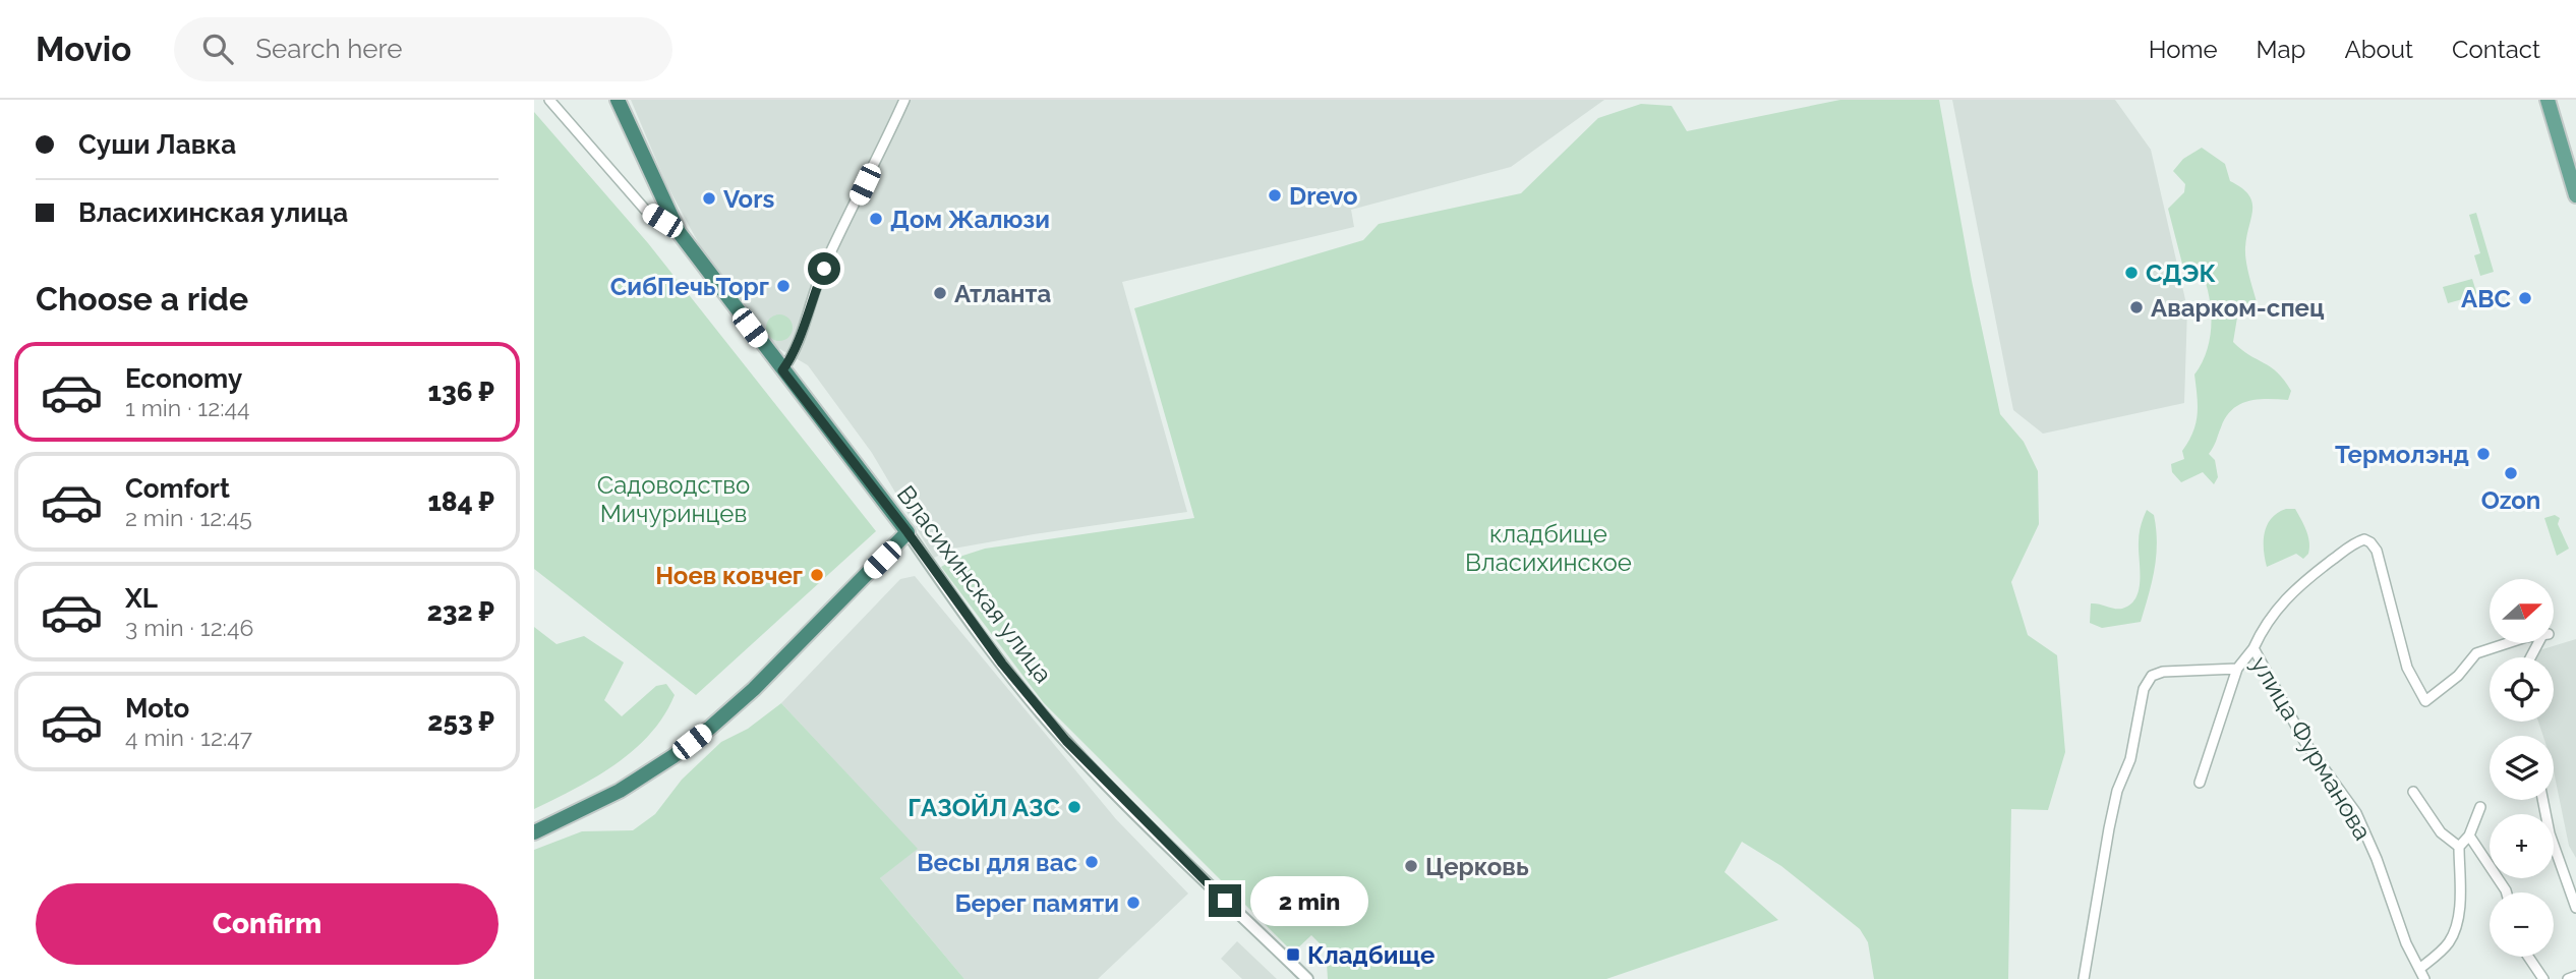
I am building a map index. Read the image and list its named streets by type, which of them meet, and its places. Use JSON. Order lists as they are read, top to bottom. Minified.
{"streets":{"highway":["Власихинская улица"],"street":["улица Фурманова"]},"parks":["Садоводство Мичуринцев","кладбище Власихинское"],"places":{"other":["Drevo","Vors","Дом Жалюзи","СДЭК","СибПечьТорг","Атланта","АВС","Аварком-спец","Термолэнд","Ozon","Ноев ковчег","ГАЗОЙЛ АЗС","Весы для вас","Церковь","Берег памяти"],"transit":["Кладбище"]},"north":"right","page":{"header":"Movio","search":"Search here","nav":["Home","Map","About","Contact"],"banner":["Суши Лавка","Власихинская улица"],"heading":"Choose a ride","list":[{"name":"Economy","note":"1 min · 12:44","value":"136 ₽"},{"name":"Comfort","note":"2 min · 12:45","value":"184 ₽"},{"name":"XL","note":"3 min · 12:46","value":"232 ₽"},{"name":"Moto","note":"4 min · 12:47","value":"253 ₽"}],"map_buttons":["+","−"],"buttons":"Confirm","bubble":"2 min"}}
